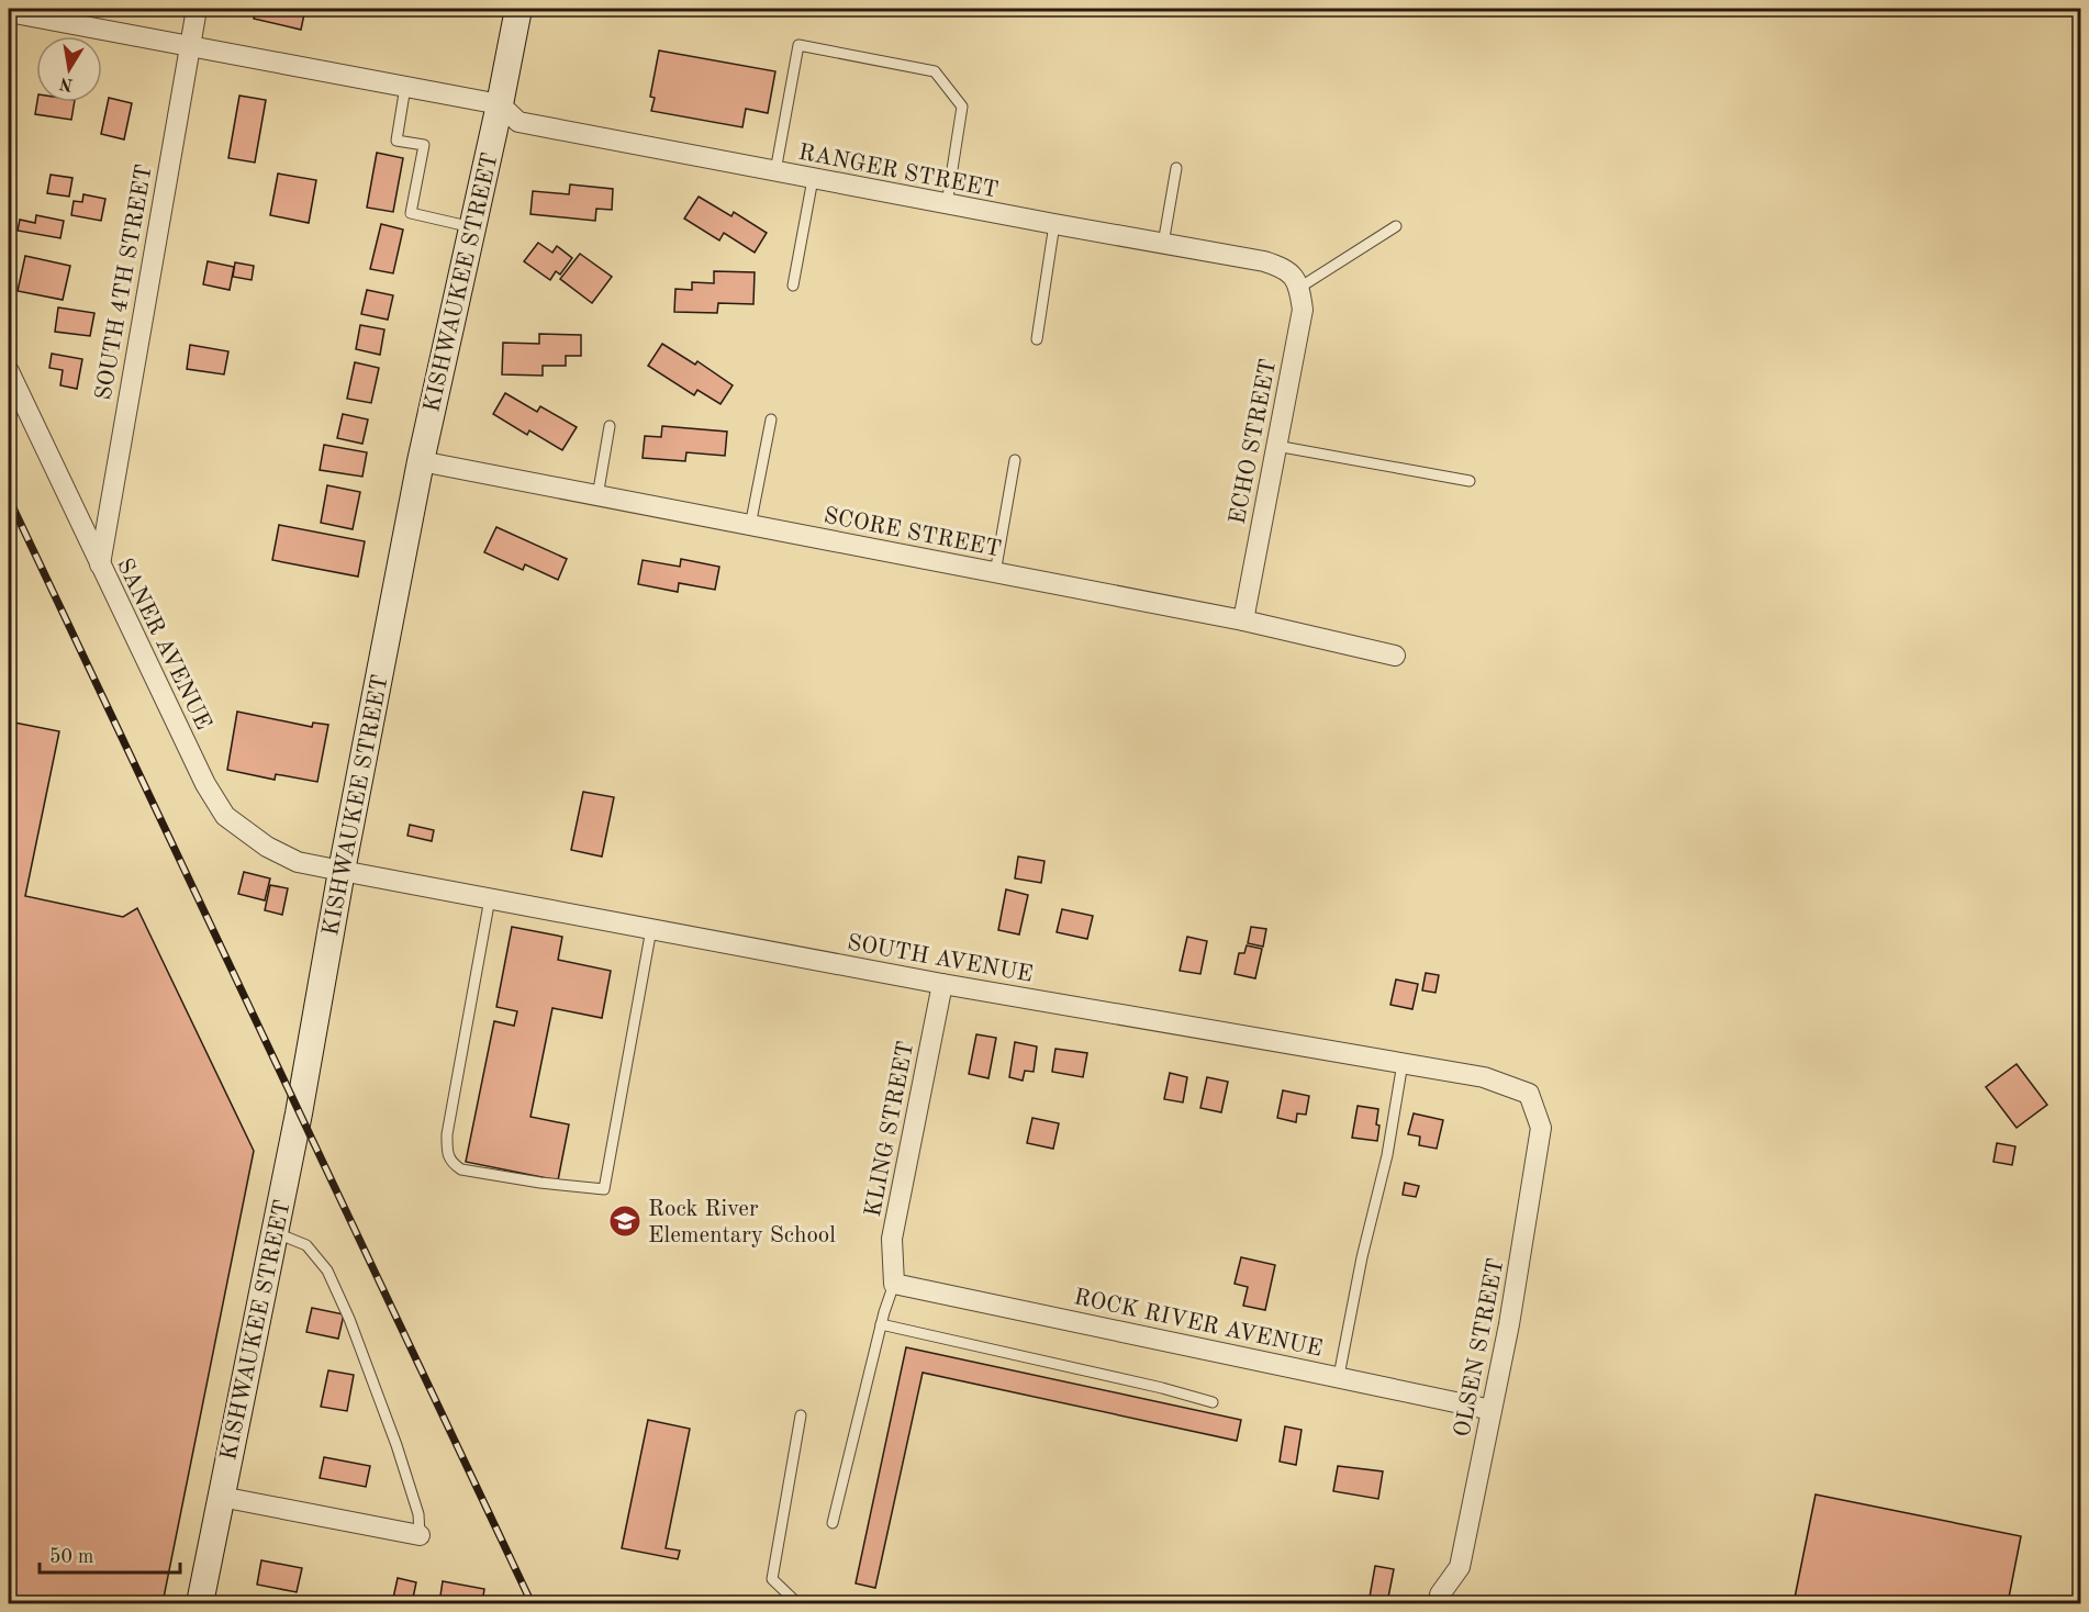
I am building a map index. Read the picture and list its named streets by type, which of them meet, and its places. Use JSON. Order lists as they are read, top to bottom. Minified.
{"streets":{"street":["RANGER STREET","SOUTH 4TH STREET","KISHWAUKEE STREET","ECHO STREET","SCORE STREET","SANER AVENUE","SOUTH AVENUE","KLING STREET","ROCK RIVER AVENUE","OLSEN STREET"]},"crossings":[["RANGER STREET","KISHWAUKEE STREET"],["RANGER STREET","ECHO STREET"],["SOUTH 4TH STREET","SANER AVENUE"],["KISHWAUKEE STREET","SCORE STREET"],["KISHWAUKEE STREET","SANER AVENUE"],["KISHWAUKEE STREET","SOUTH AVENUE"],["ECHO STREET","SCORE STREET"],["SANER AVENUE","SOUTH AVENUE"],["SOUTH AVENUE","KLING STREET"],["SOUTH AVENUE","OLSEN STREET"],["KLING STREET","ROCK RIVER AVENUE"],["ROCK RIVER AVENUE","OLSEN STREET"]],"places":{"school or university":["Rock River Elementary School"]},"scale_bar":"50 m","north":"bottom"}
